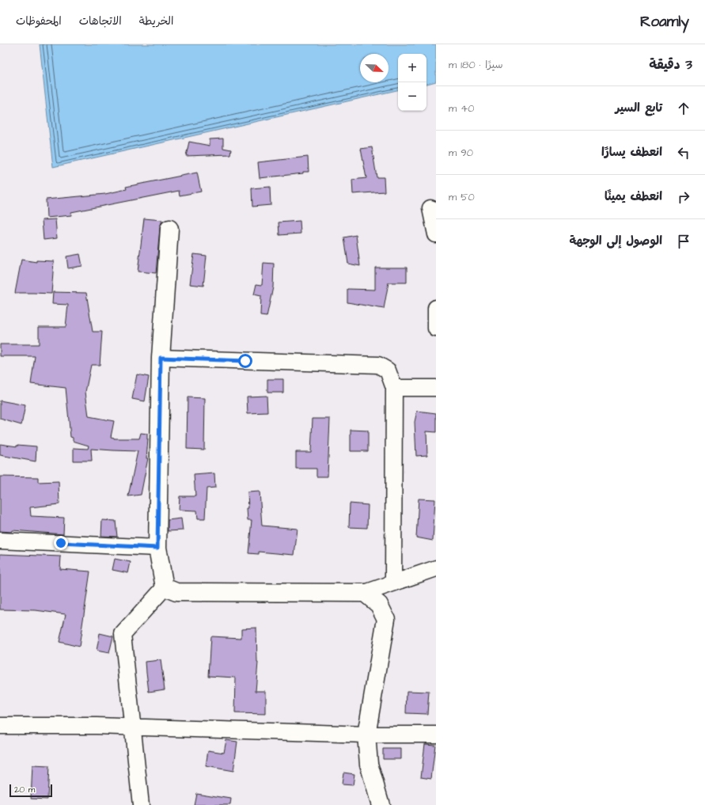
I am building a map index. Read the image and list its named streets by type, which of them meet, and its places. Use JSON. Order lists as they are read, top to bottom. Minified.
{"scale_bar":"20 m","north":"bottom right","page":{"header":"Roamly","nav":["الخريطة","الاتجاهات","المحفوظات"],"heading":["3 دقيقة","سيرًا · 180 m"],"map_buttons":["+","−"],"list":[["تابع السير","40 m"],["انعطف يسارًا","90 m"],["انعطف يمينًا","50 m"],"الوصول إلى الوجهة"],"scale":"20 m"}}
